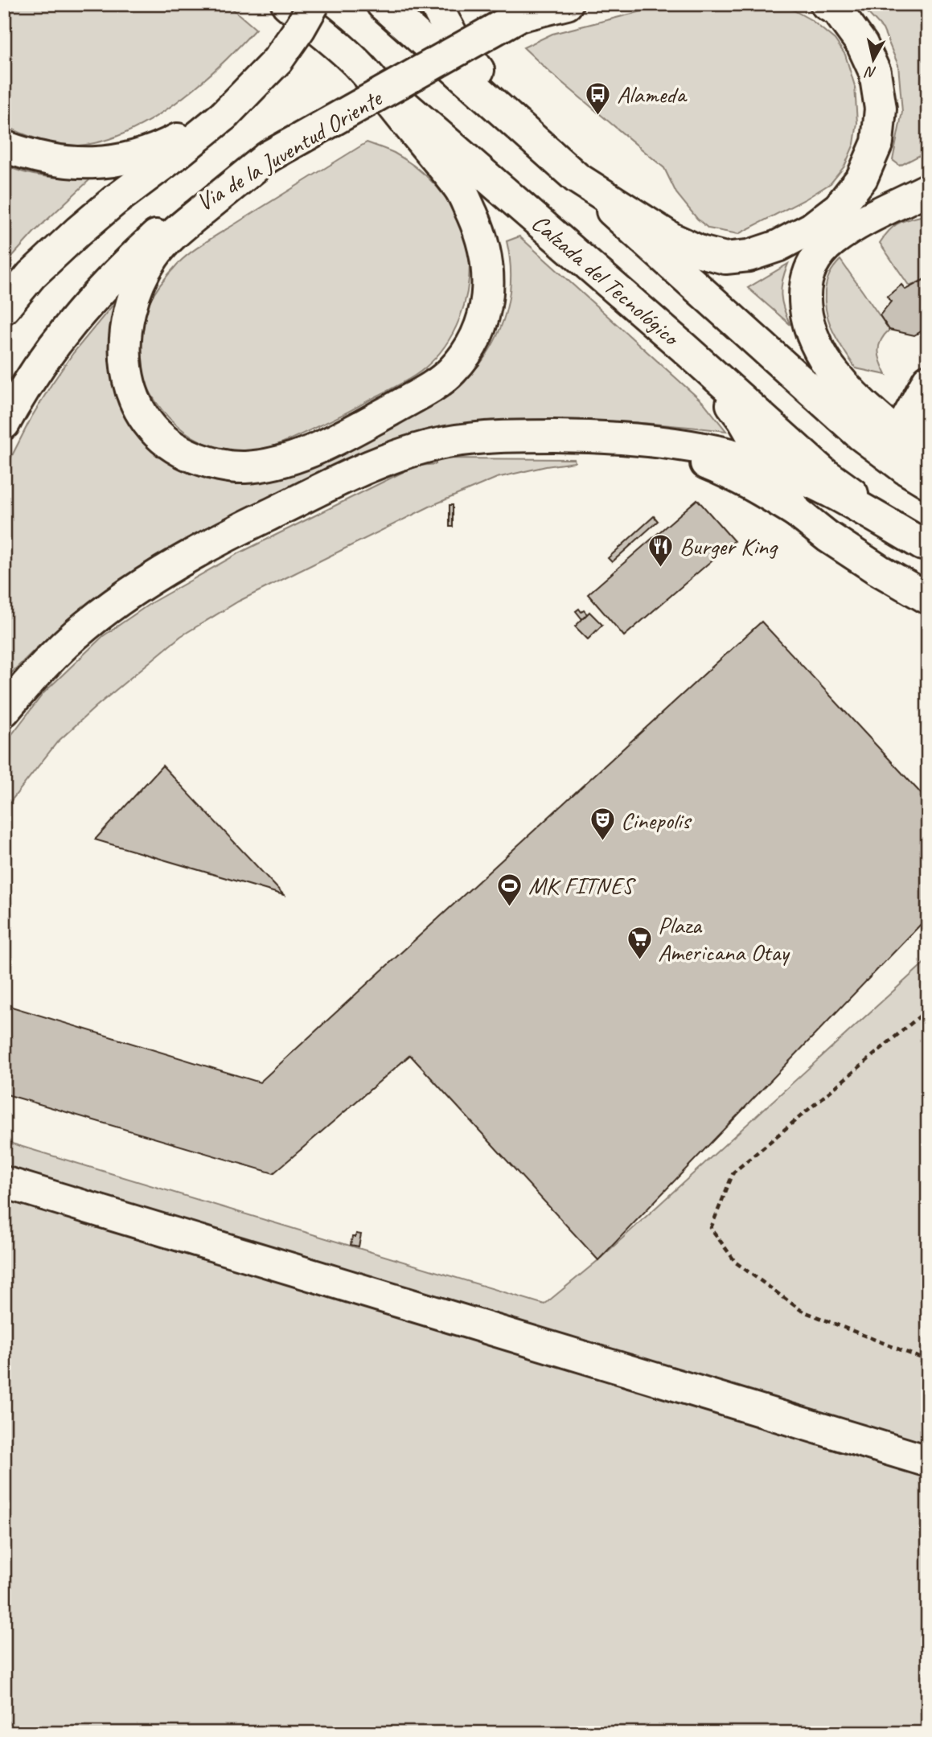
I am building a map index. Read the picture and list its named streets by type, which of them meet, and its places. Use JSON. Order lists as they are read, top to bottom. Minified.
{"streets":{"main road":["Via de la Juventud Oriente","Calzada del Tecnológico"]},"places":{"bus stop":["Alameda"],"restaurant":["Burger King"],"theatre":["Cinepolis"],"sports":["MK FITNES"],"supermarket":["Plaza Americana Otay"]},"north":"bottom"}
